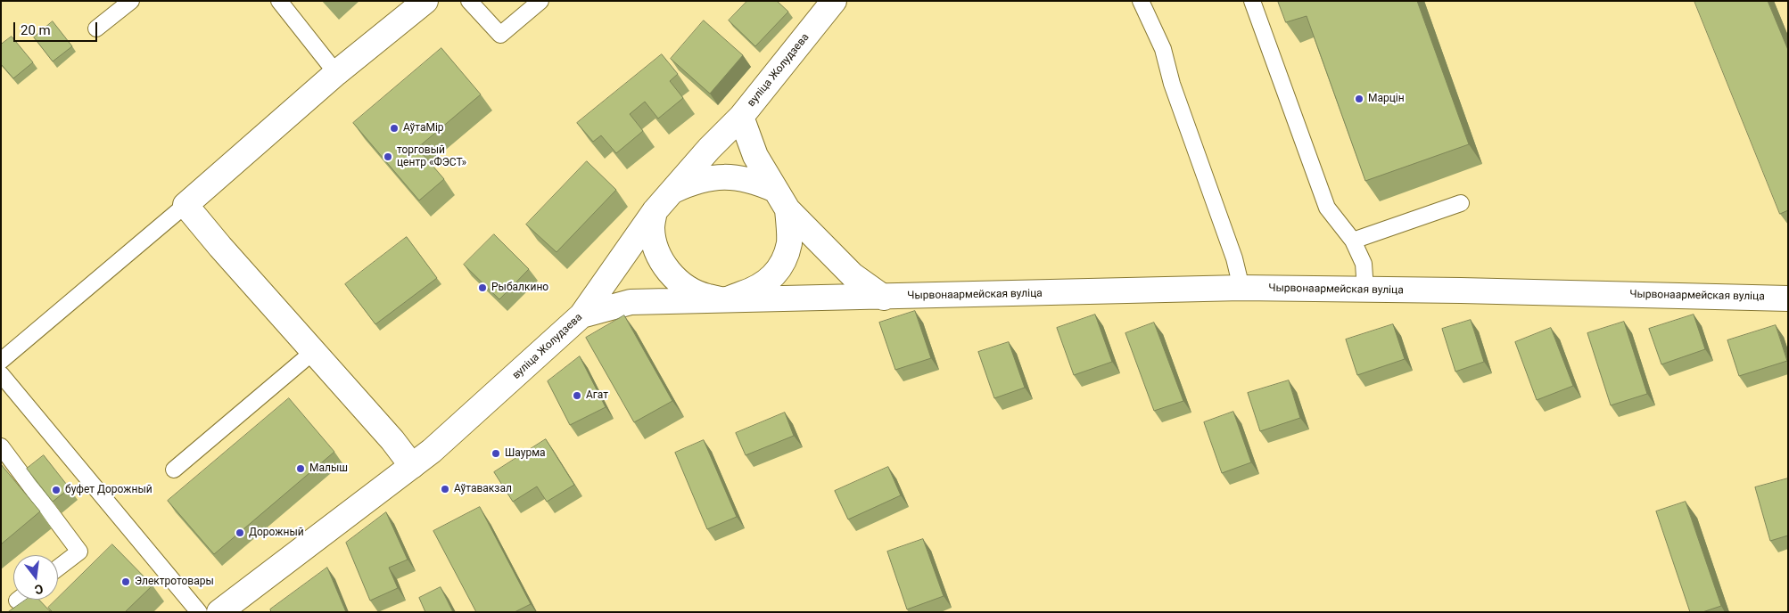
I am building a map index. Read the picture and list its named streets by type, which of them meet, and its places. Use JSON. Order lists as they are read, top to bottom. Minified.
{"streets":{"street":["вуліца Жолудзева","Чырвонаармейская вуліца"]},"crossings":[["вуліца Жолудзева","Чырвонаармейская вуліца"]],"places":["Марцін","АўтаМір","торговый центр «ФЭСТ»","Рыбалкино","Агат","Шаурма","Малыш","Аўтавакзал","буфет Дорожный","Дорожный","Электротовары"],"scale_bar":"20 m","north":"bottom"}
